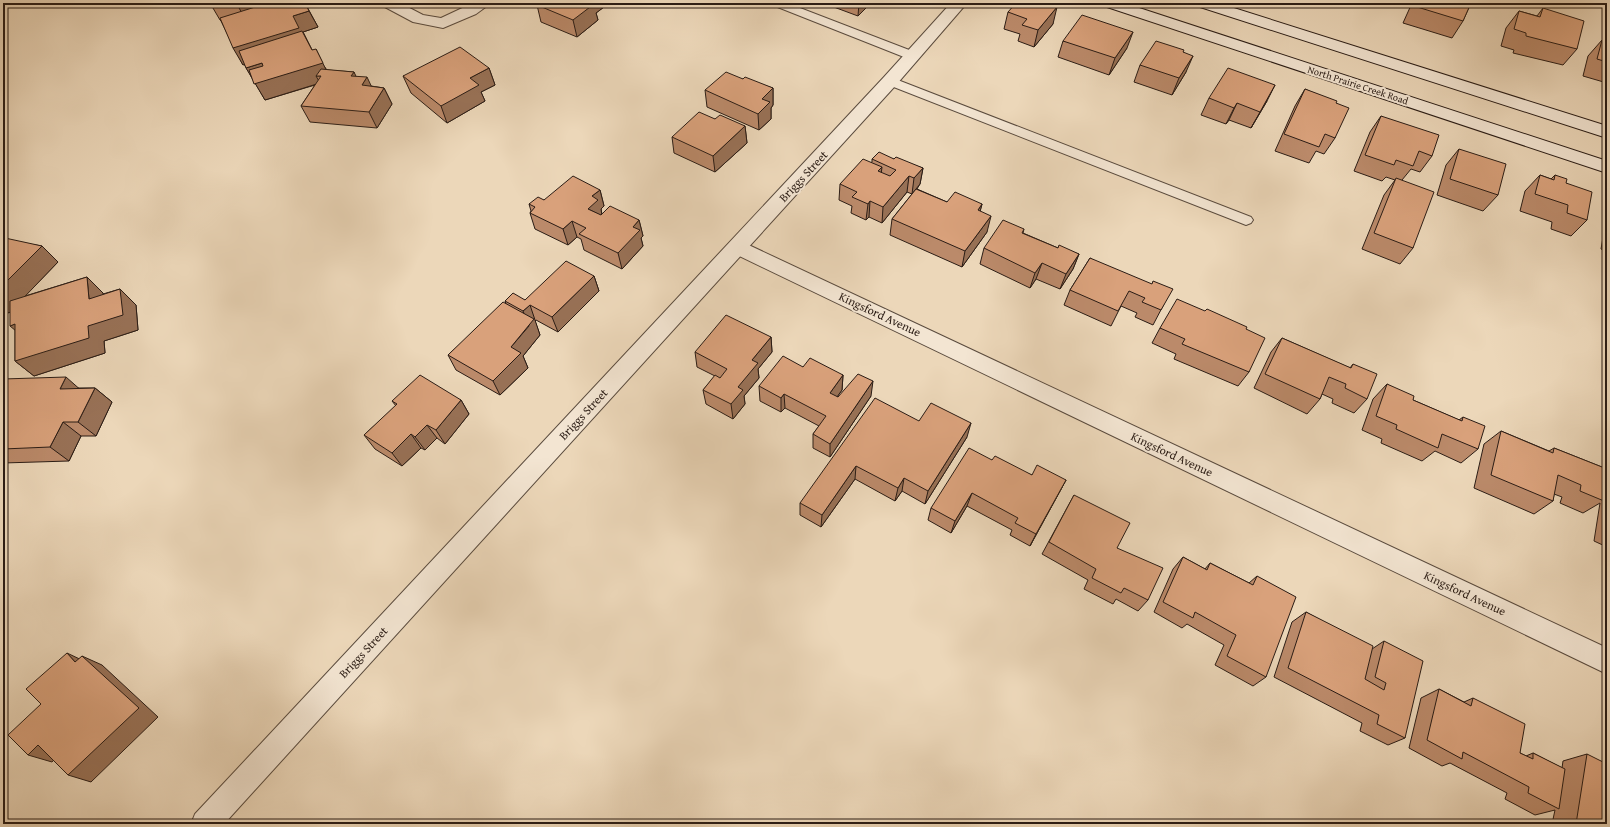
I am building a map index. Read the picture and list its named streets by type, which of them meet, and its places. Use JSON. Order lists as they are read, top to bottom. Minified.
{"streets":{"street":["North Prairie Creek Road","Briggs Street","Kingsford Avenue"]},"crossings":[["Briggs Street","Kingsford Avenue"]]}
